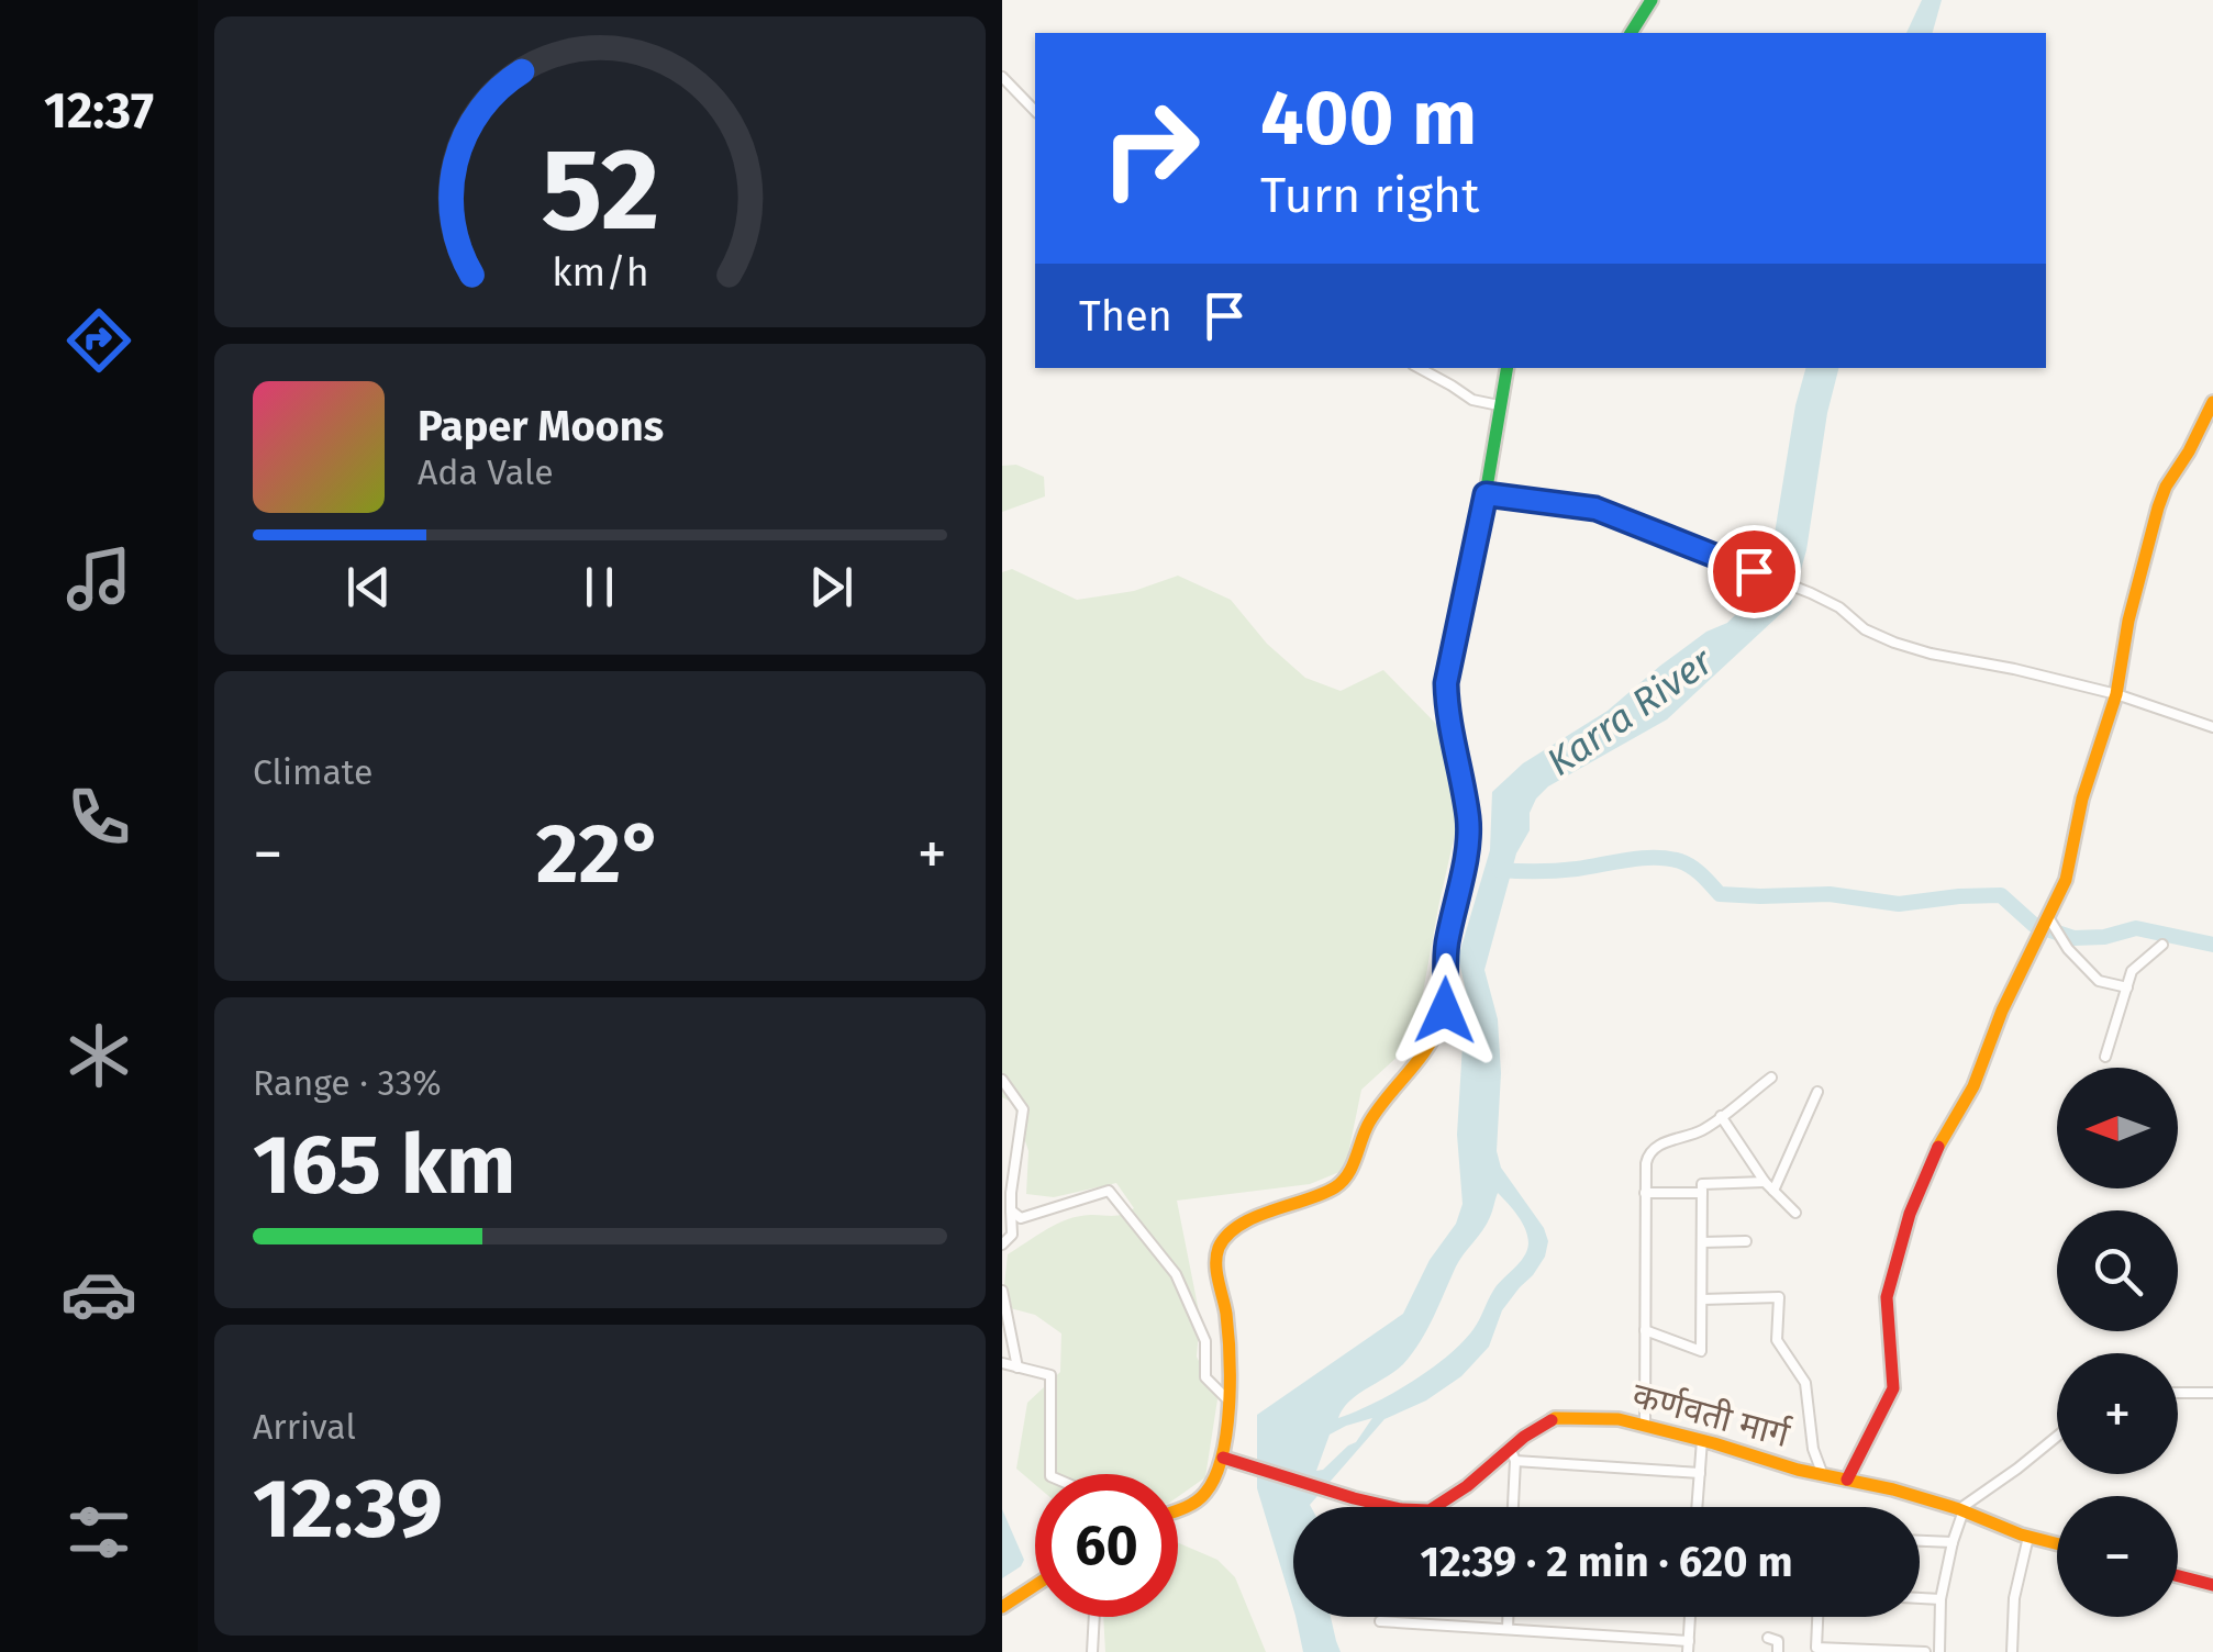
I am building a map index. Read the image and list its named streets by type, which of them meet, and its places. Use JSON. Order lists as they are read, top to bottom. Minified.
{"streets":{"main road":["कर्णवती मार्ग"]},"water":["Karra River"],"north":"left","page":{"tabs":"12:37","turn":["400 m","Turn right"],"then":"Then","song":["Paper Moons","Ada Vale"],"tile":["Climate",["Range · 33%","165 km"],["Arrival","12:39"]],"heat":["−","22°","+"],"map_buttons":["+","−"],"limit":"60","trip":"12:39 · 2 min · 620 m","gauge":["52","km/h"]}}
